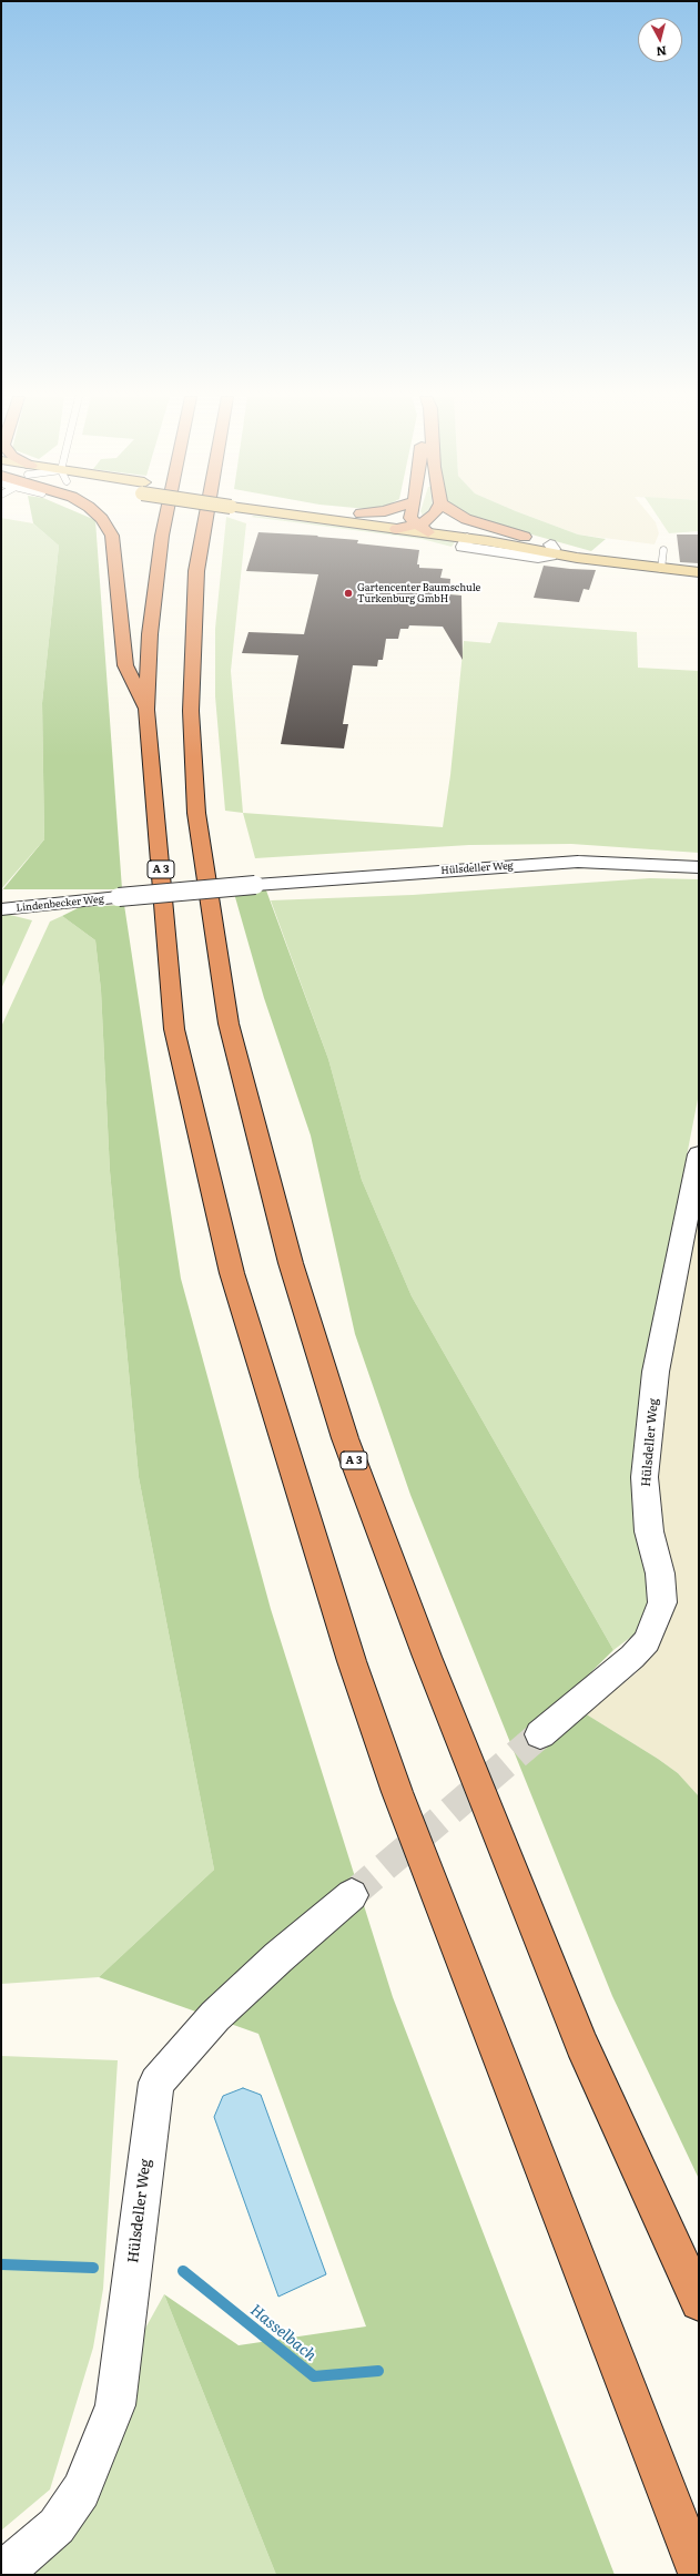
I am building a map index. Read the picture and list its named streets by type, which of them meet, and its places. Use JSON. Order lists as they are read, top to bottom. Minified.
{"streets":{"highway":["A 3"],"street":["Hülsdeller Weg","Lindenbecker Weg"]},"crossings":[["Hülsdeller Weg","Lindenbecker Weg"]],"water":["Hasselbach"],"places":["Gartencenter Baumschule Turkenburg GmbH"],"north":"bottom"}
